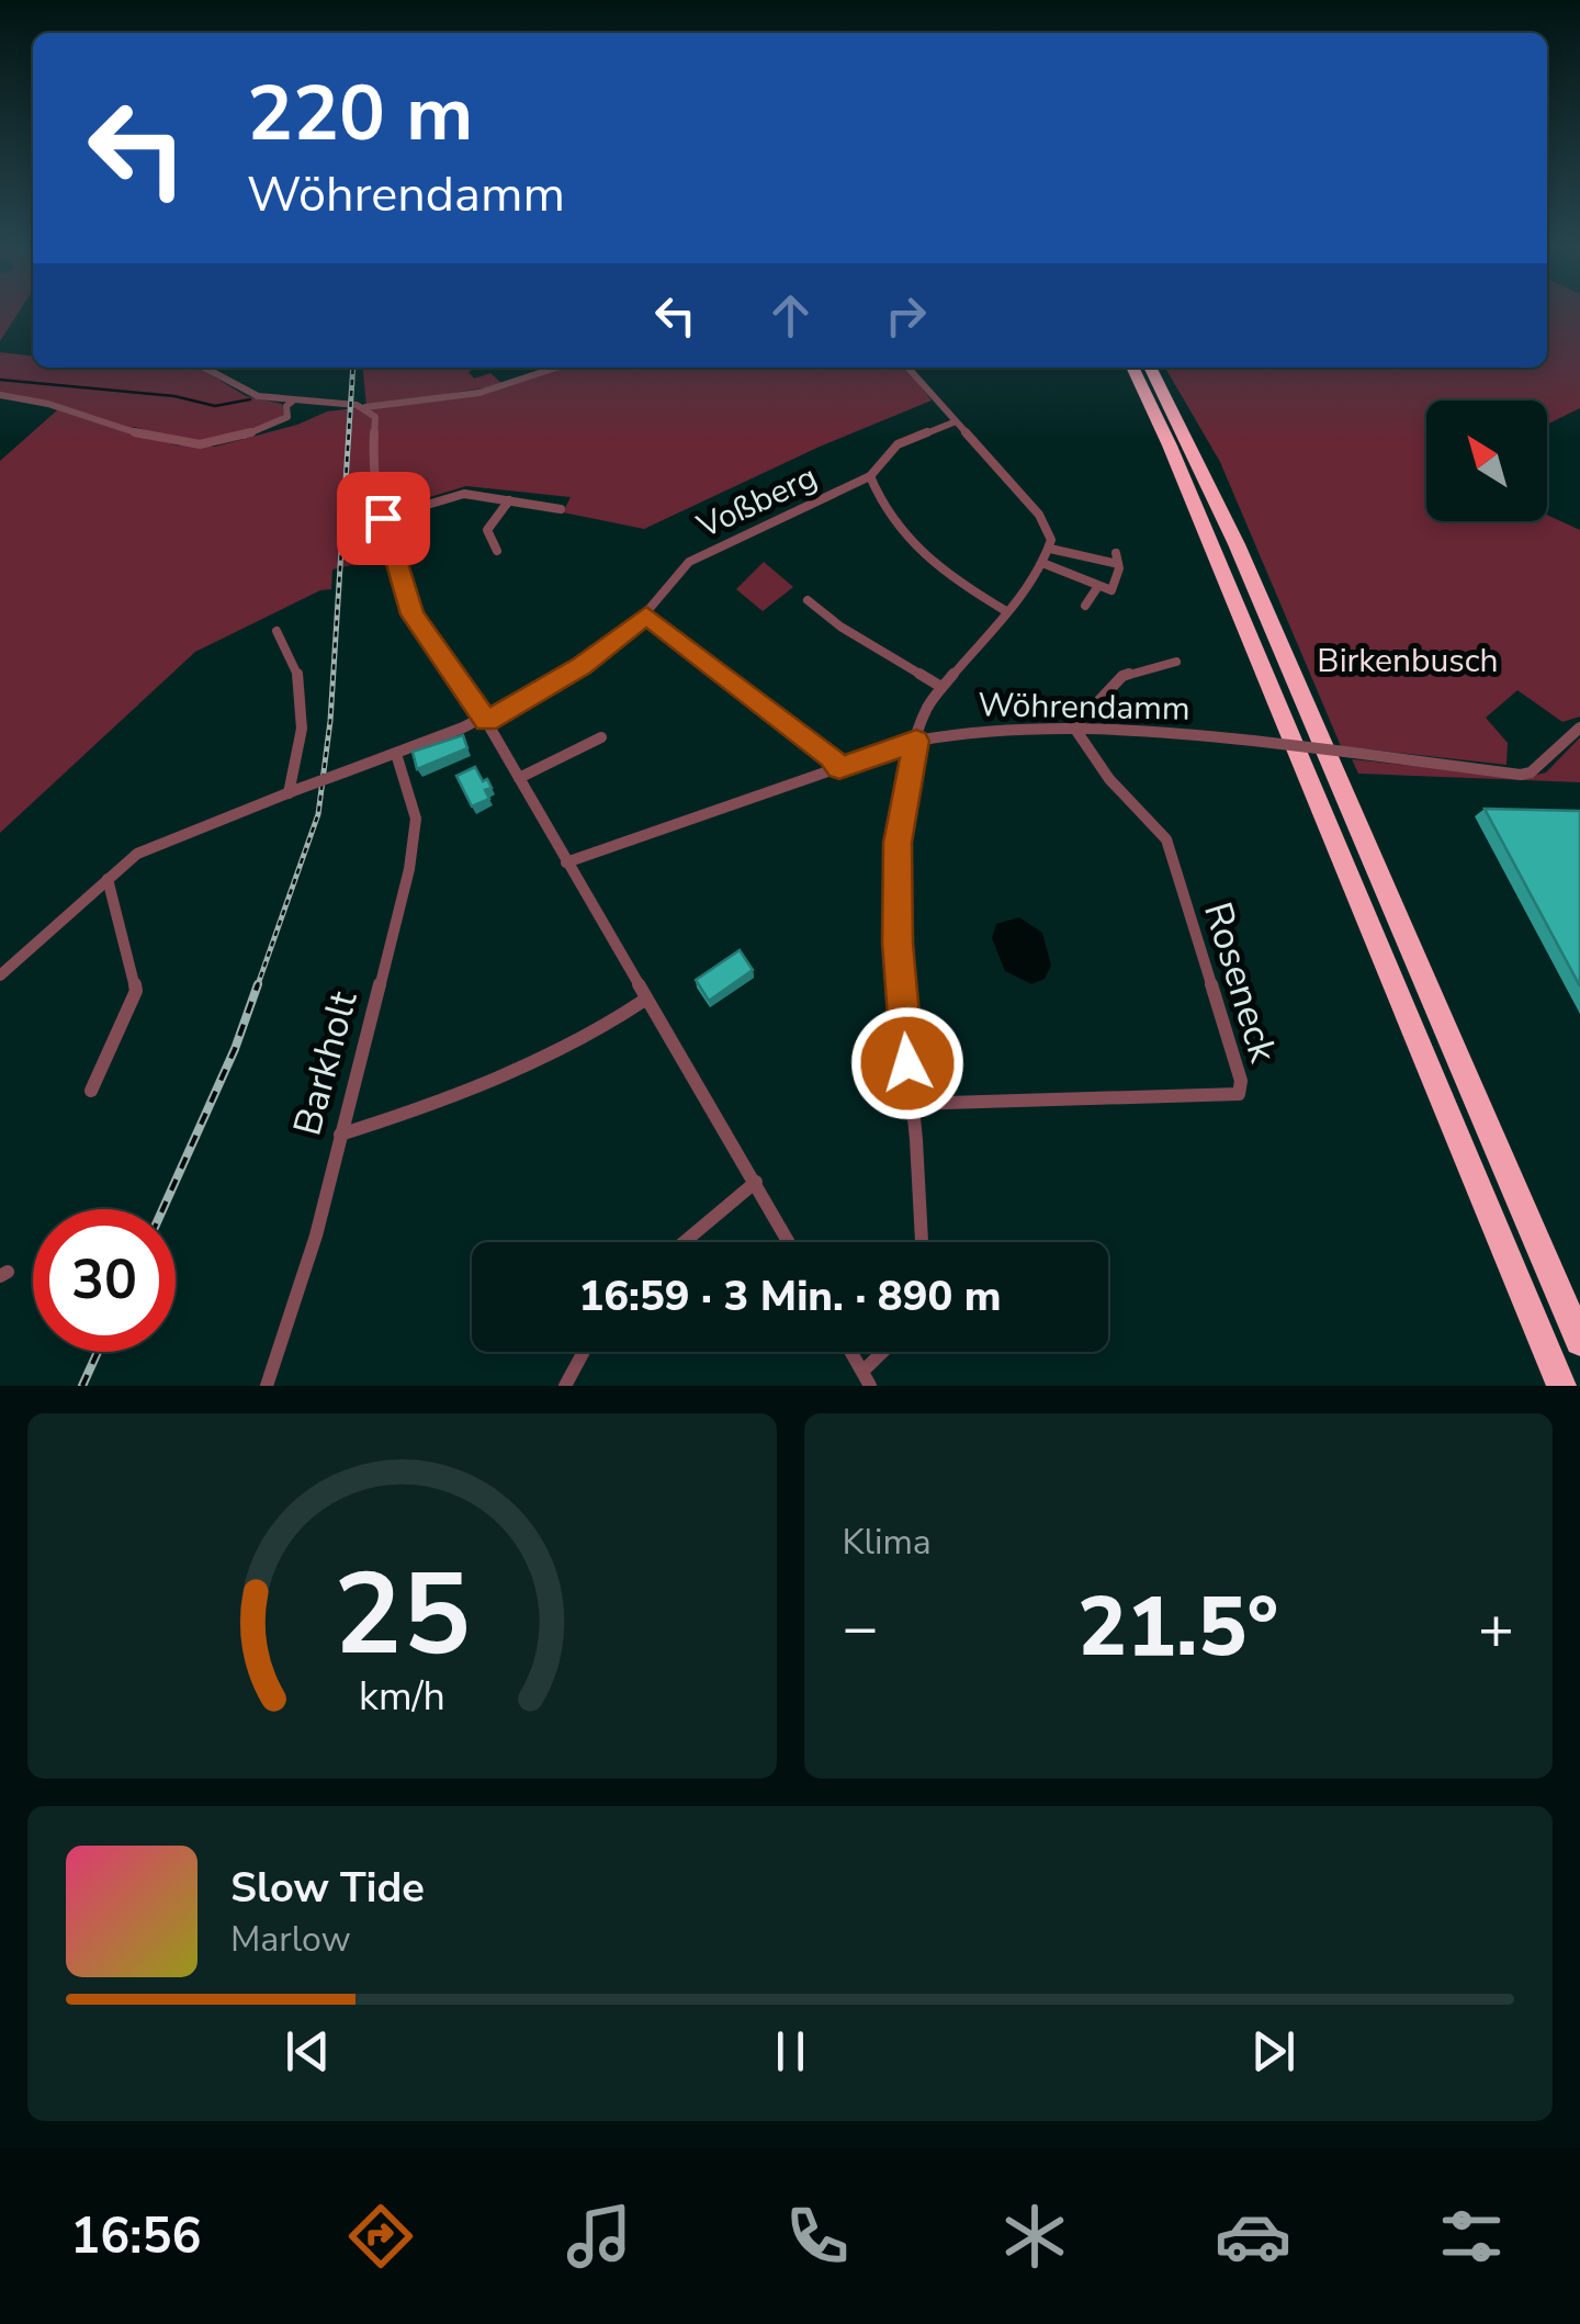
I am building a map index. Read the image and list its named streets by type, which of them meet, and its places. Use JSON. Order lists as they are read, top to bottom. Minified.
{"streets":{"street":["Voßberg","Wöhrendamm","Roseneck","Barkholt"]},"crossings":[["Voßberg","Barkholt"],["Wöhrendamm","Roseneck"]],"parks":["Birkenbusch"],"north":"top left","page":{"turn":["220 m","Wöhrendamm"],"limit":"30","trip":"16:59 · 3 Min. · 890 m","tile":"Klima","heat":["−","21.5°","+"],"song":["Slow Tide","Marlow"],"tabs":"16:56","gauge":["25","km/h"]}}
